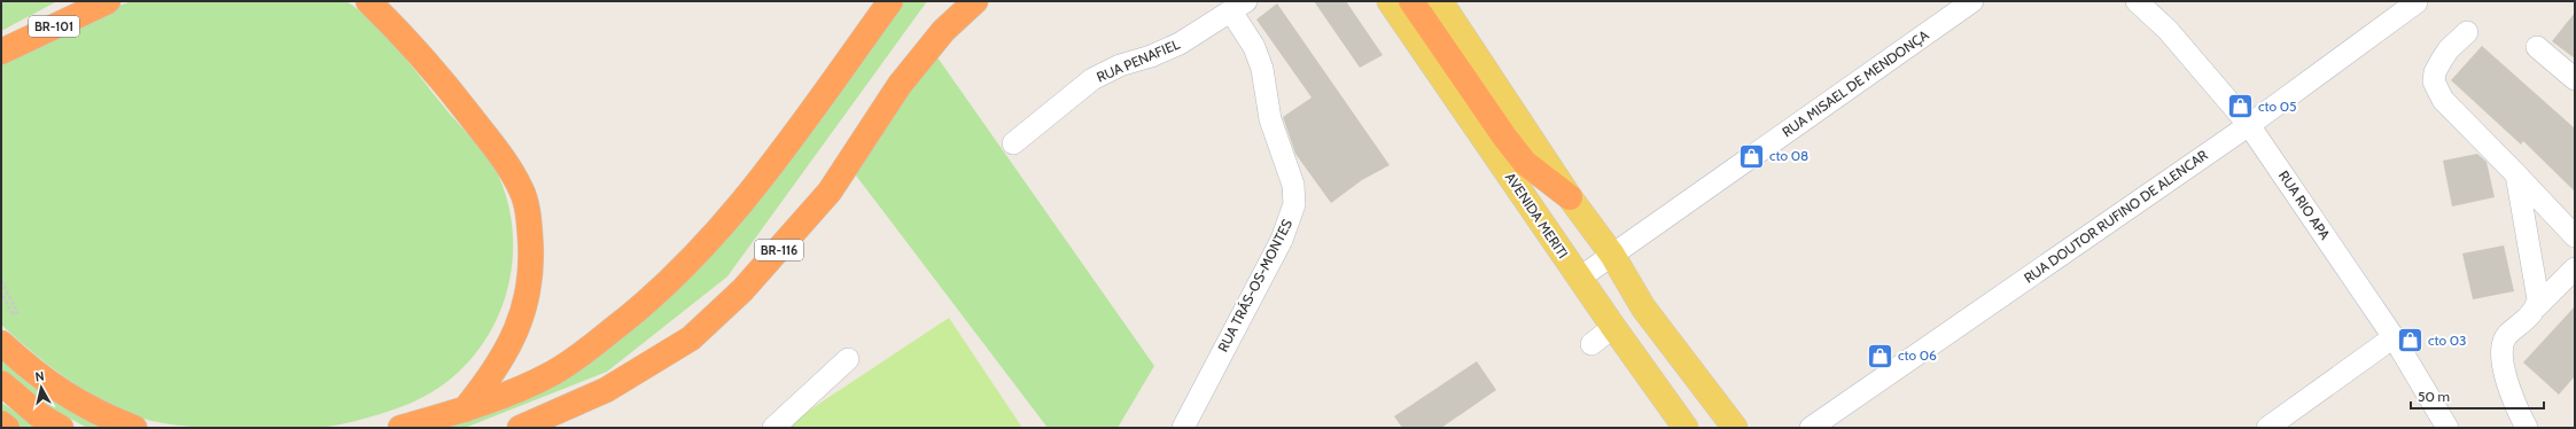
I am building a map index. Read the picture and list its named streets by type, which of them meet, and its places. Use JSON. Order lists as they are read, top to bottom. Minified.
{"streets":{"highway":["BR-101","BR-116"],"main road":["AVENIDA MERITI"],"street":["RUA PENAFIEL","RUA MISAEL DE MENDONÇA","RUA RIO APA","RUA DOUTOR RUFINO DE ALENCAR","RUA TRÁS-OS-MONTES"]},"crossings":[["RUA PENAFIEL","RUA TRÁS-OS-MONTES"],["RUA MISAEL DE MENDONÇA","AVENIDA MERITI"],["RUA RIO APA","RUA DOUTOR RUFINO DE ALENCAR"]],"places":{"shop":["cto 05","cto 08","cto 03","cto 06"]},"scale_bar":"50 m","north":"top"}
